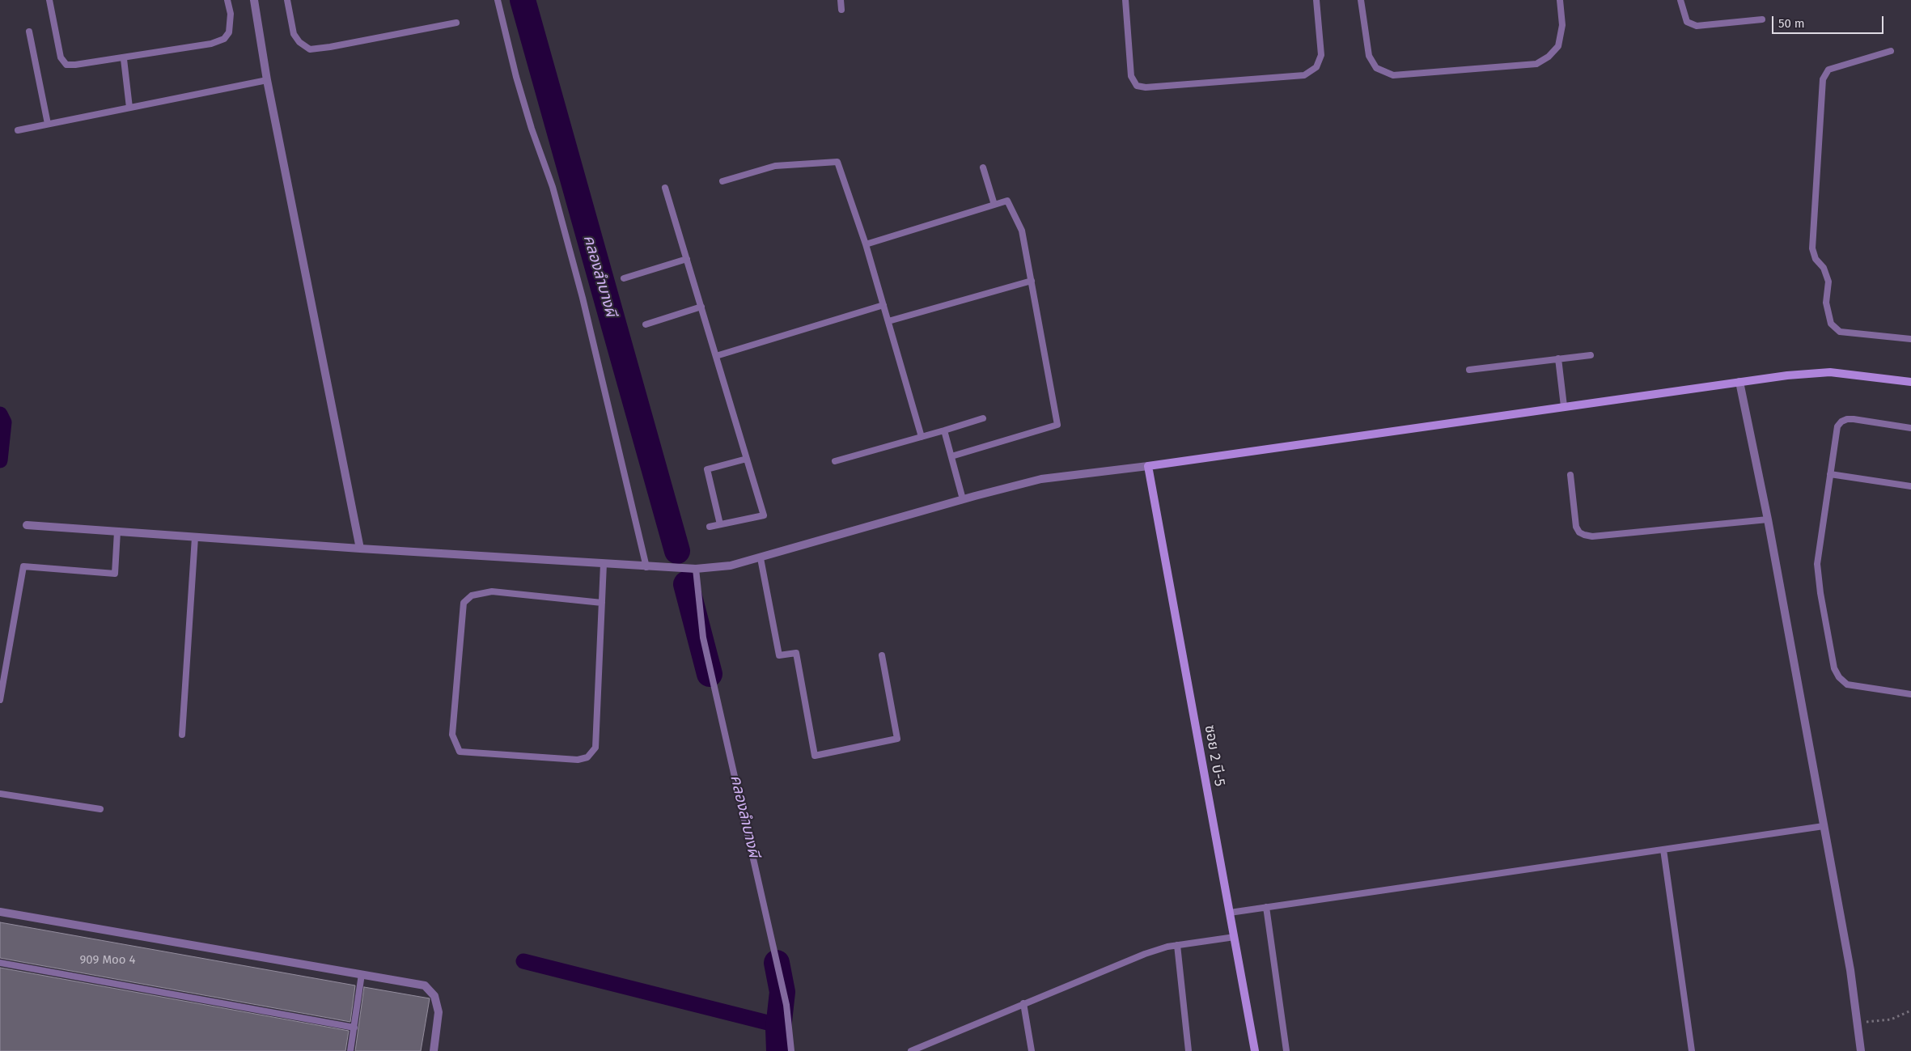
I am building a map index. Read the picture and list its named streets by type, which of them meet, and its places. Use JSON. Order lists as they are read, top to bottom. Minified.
{"streets":{"street":["ซอย 2 บี-5"]},"water":["คลองลำบางผี"],"house_numbers":["909 Moo 4"],"scale_bar":"50 m"}
